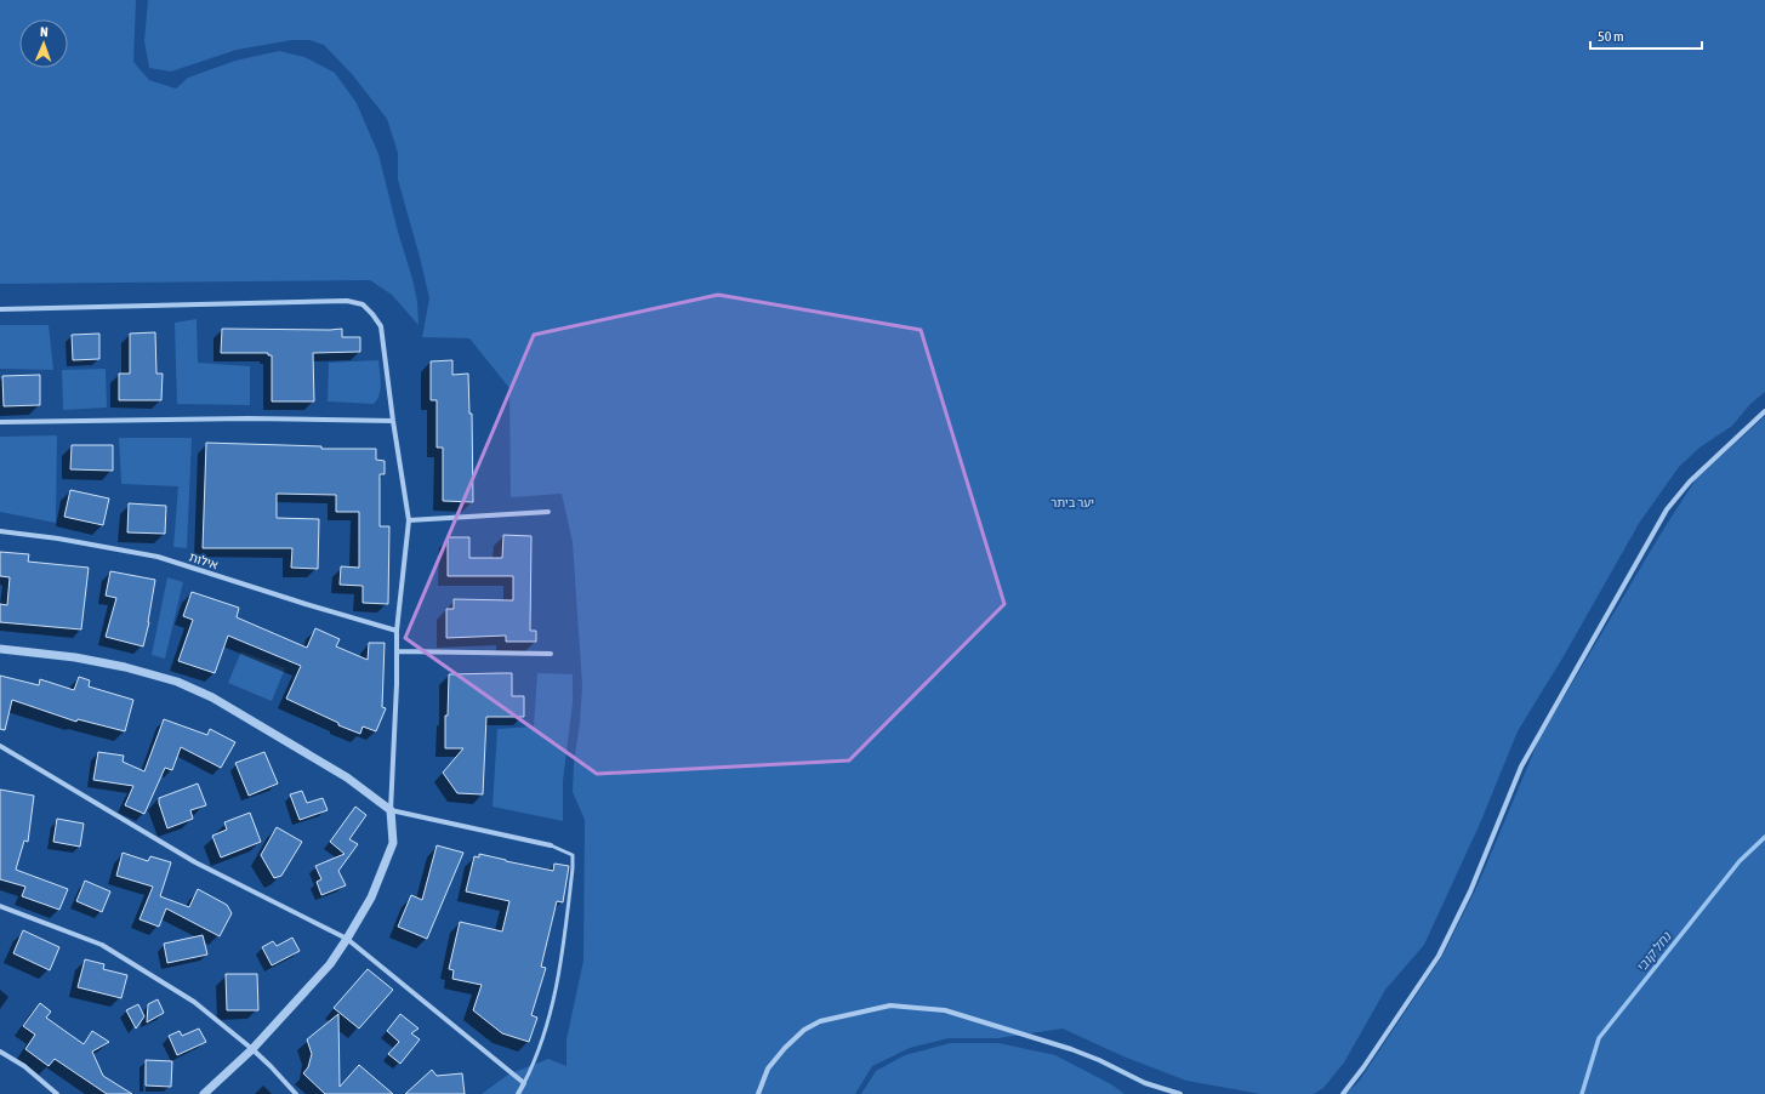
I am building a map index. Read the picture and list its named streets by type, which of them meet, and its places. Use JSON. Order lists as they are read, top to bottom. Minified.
{"streets":{"street":["אילות"]},"water":["נחל קובי"],"parks":["יער ביתר"],"scale_bar":"50 m","north":"top"}
